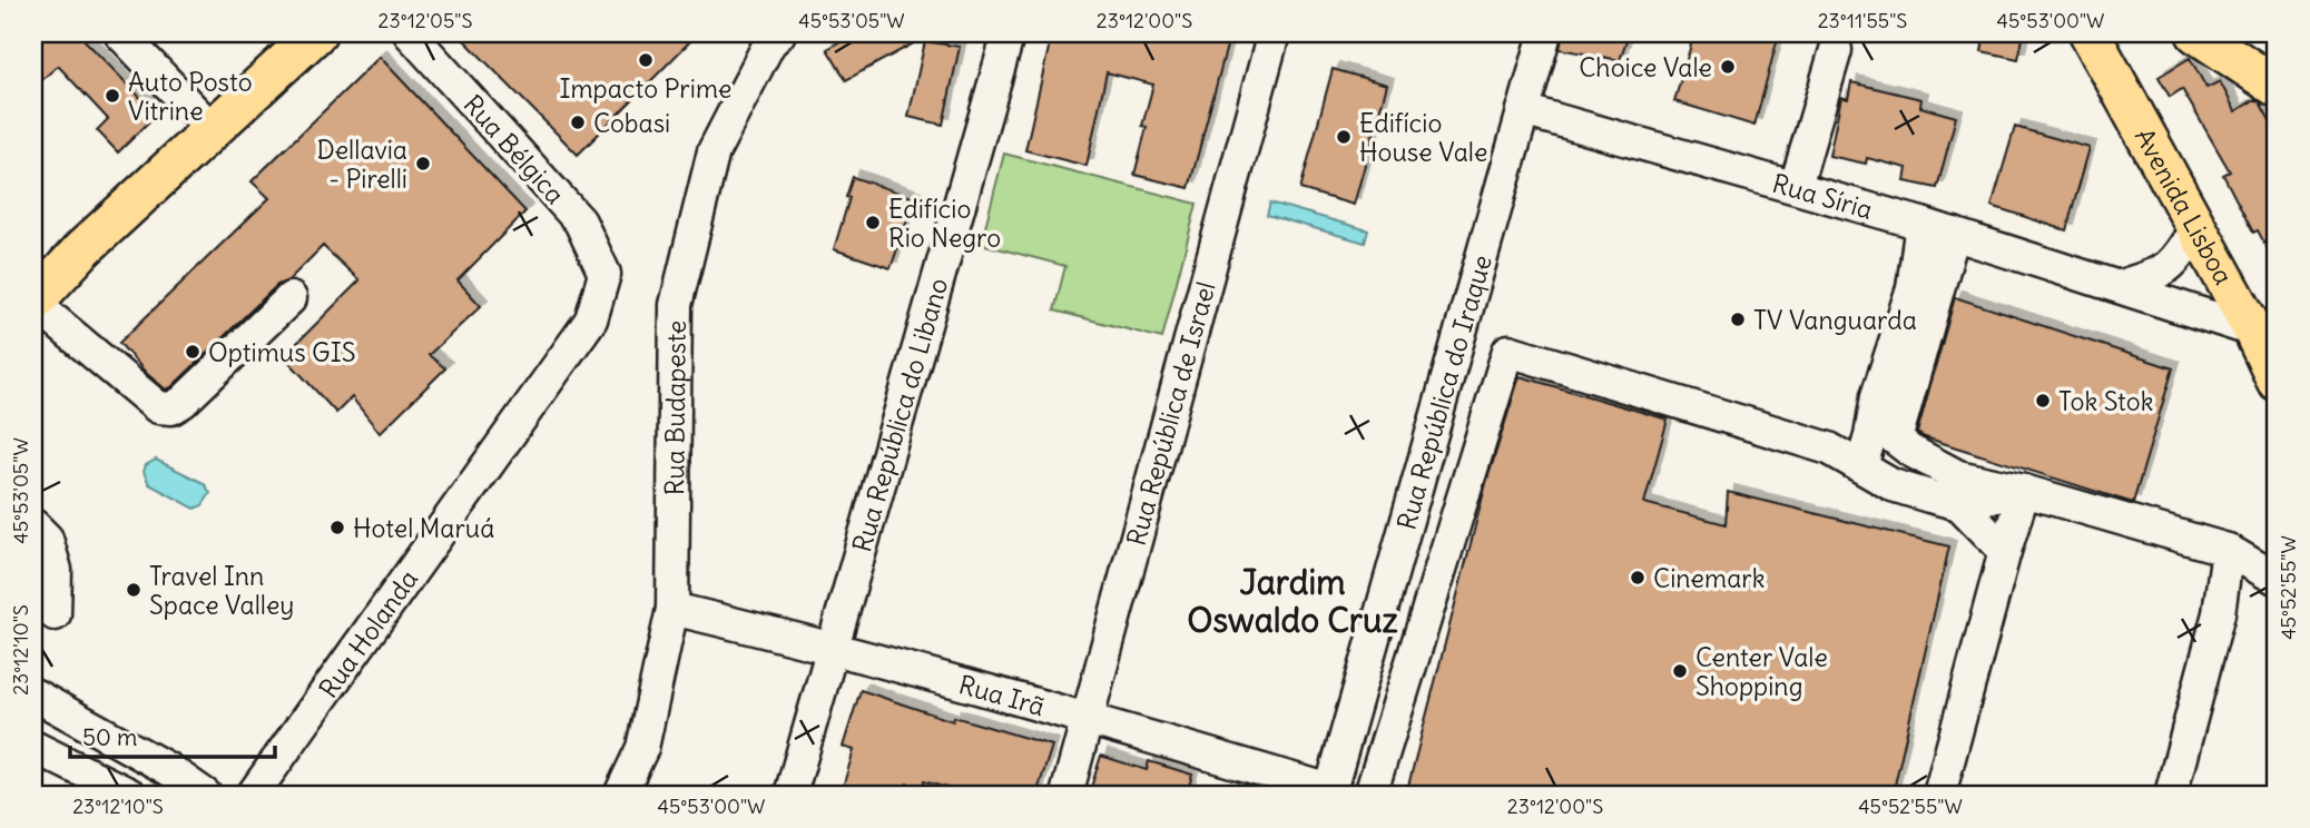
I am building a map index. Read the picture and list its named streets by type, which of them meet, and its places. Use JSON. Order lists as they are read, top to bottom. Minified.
{"streets":{"main road":["Avenida Lisboa"],"street":["Rua Bélgica","Rua Síria","Rua República do Iraque","Rua Budapeste","Rua República do Libano","Rua República de Israel","Rua Holanda","Rua Irã"]},"crossings":[["Rua Bélgica","Rua Holanda"],["Rua Síria","Avenida Lisboa"],["Rua Síria","Rua República do Iraque"],["Rua República do Iraque","Rua Irã"],["Rua Budapeste","Rua Irã"],["Rua República do Libano","Rua Irã"],["Rua República de Israel","Rua Irã"]],"districts":["Jardim Oswaldo Cruz"],"places":["Impacto Prime","Choice Vale","Auto Posto Vitrine","Cobasi","Edifício House Vale","Dellavia - Pirelli","Edifício Rio Negro","TV Vanguarda","Optimus GIS","Tok Stok","Hotel Maruá","Cinemark","Travel Inn Space Valley","Center Vale Shopping"],"scale_bar":"50 m","coordinates":["23°12'05\"S","45°53'05\"W","23°12'00\"S","23°11'55\"S","45°53'00\"W","45°52'55\"W","23°12'10\"S"]}
